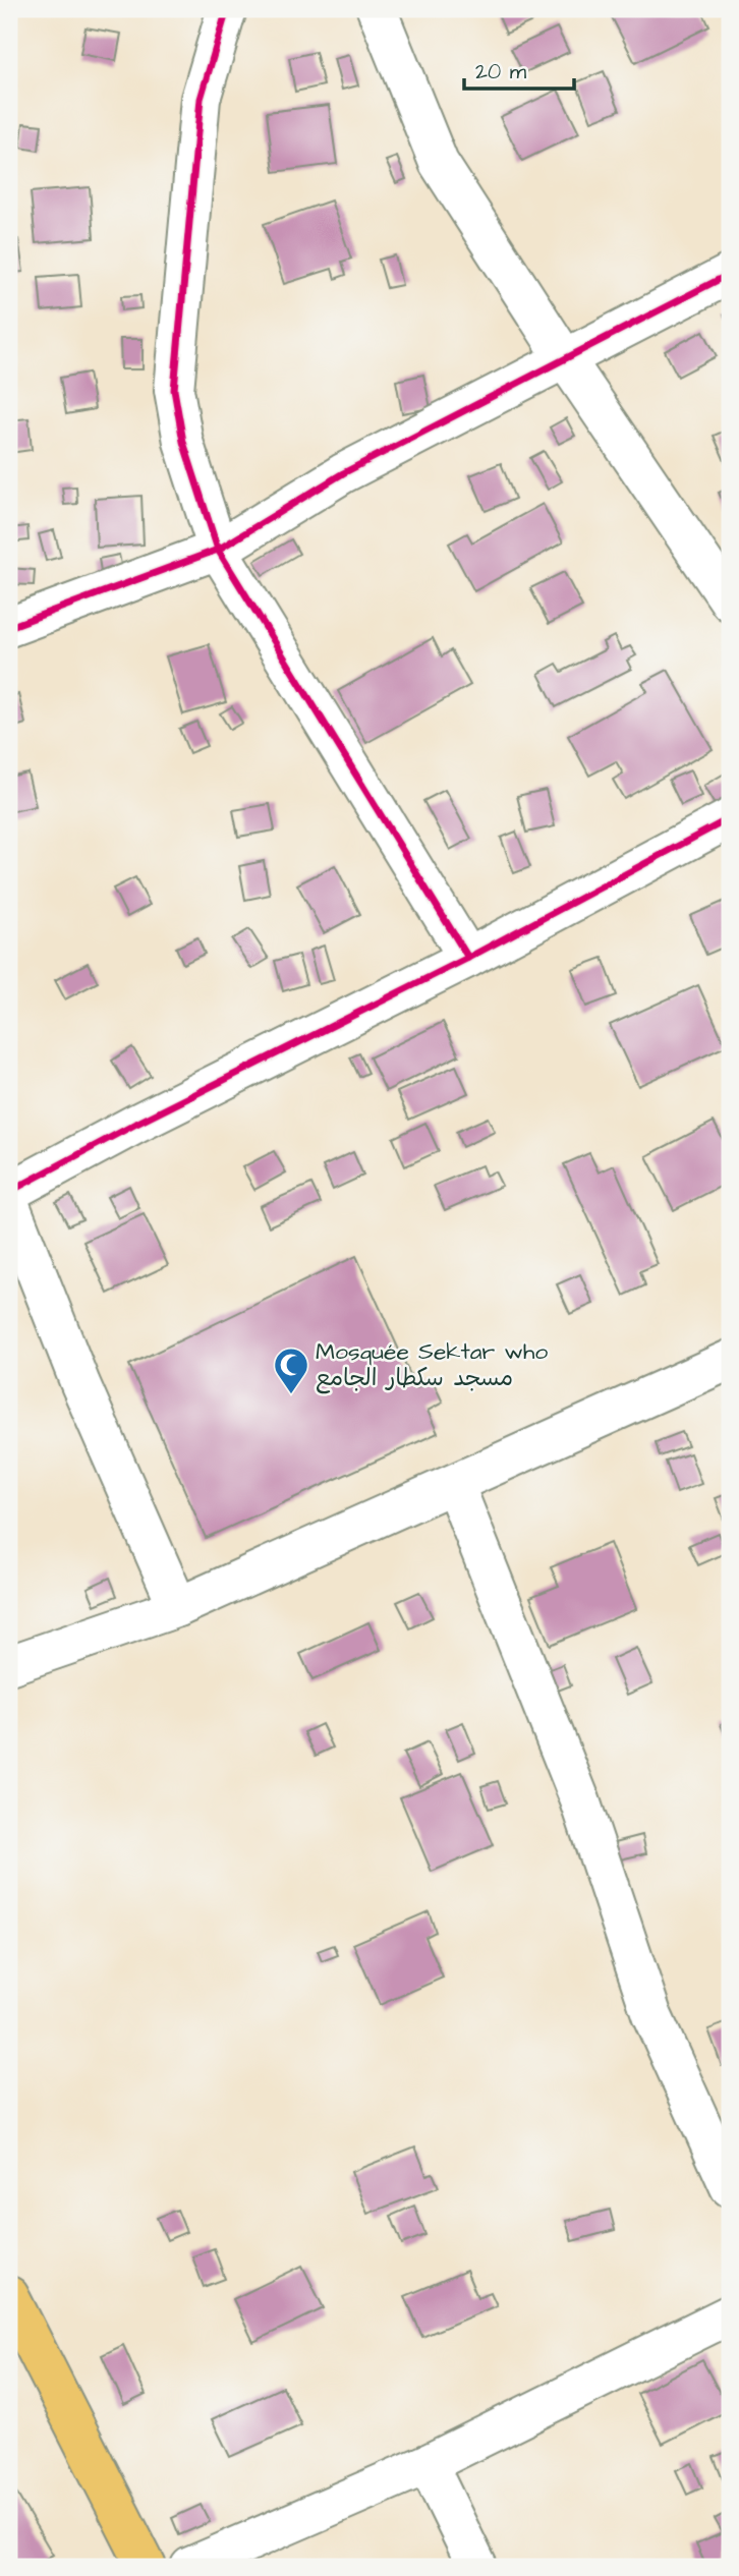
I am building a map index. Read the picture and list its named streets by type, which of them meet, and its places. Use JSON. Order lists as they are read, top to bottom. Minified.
{"places":{"mosque":["Mosquée Sektar who مسجد سكطار الجامع"]},"scale_bar":"20 m"}
